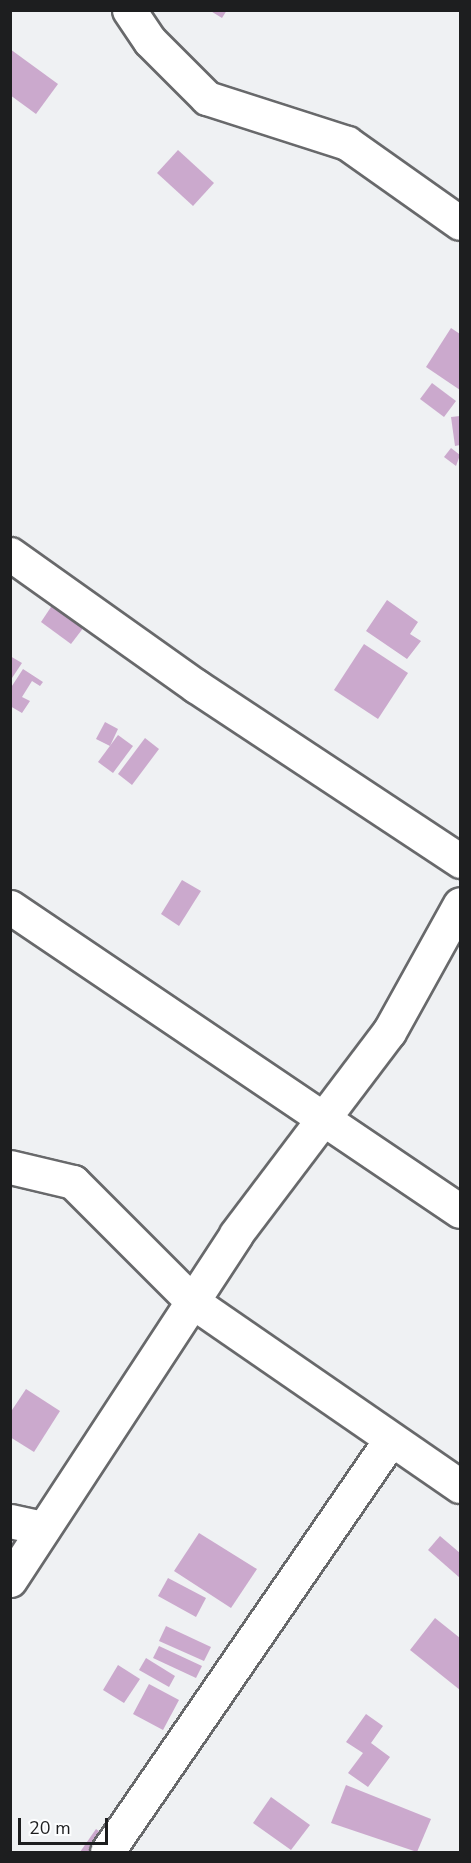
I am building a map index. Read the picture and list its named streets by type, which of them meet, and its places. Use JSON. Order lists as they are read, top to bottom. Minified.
{"scale_bar":"20 m"}
